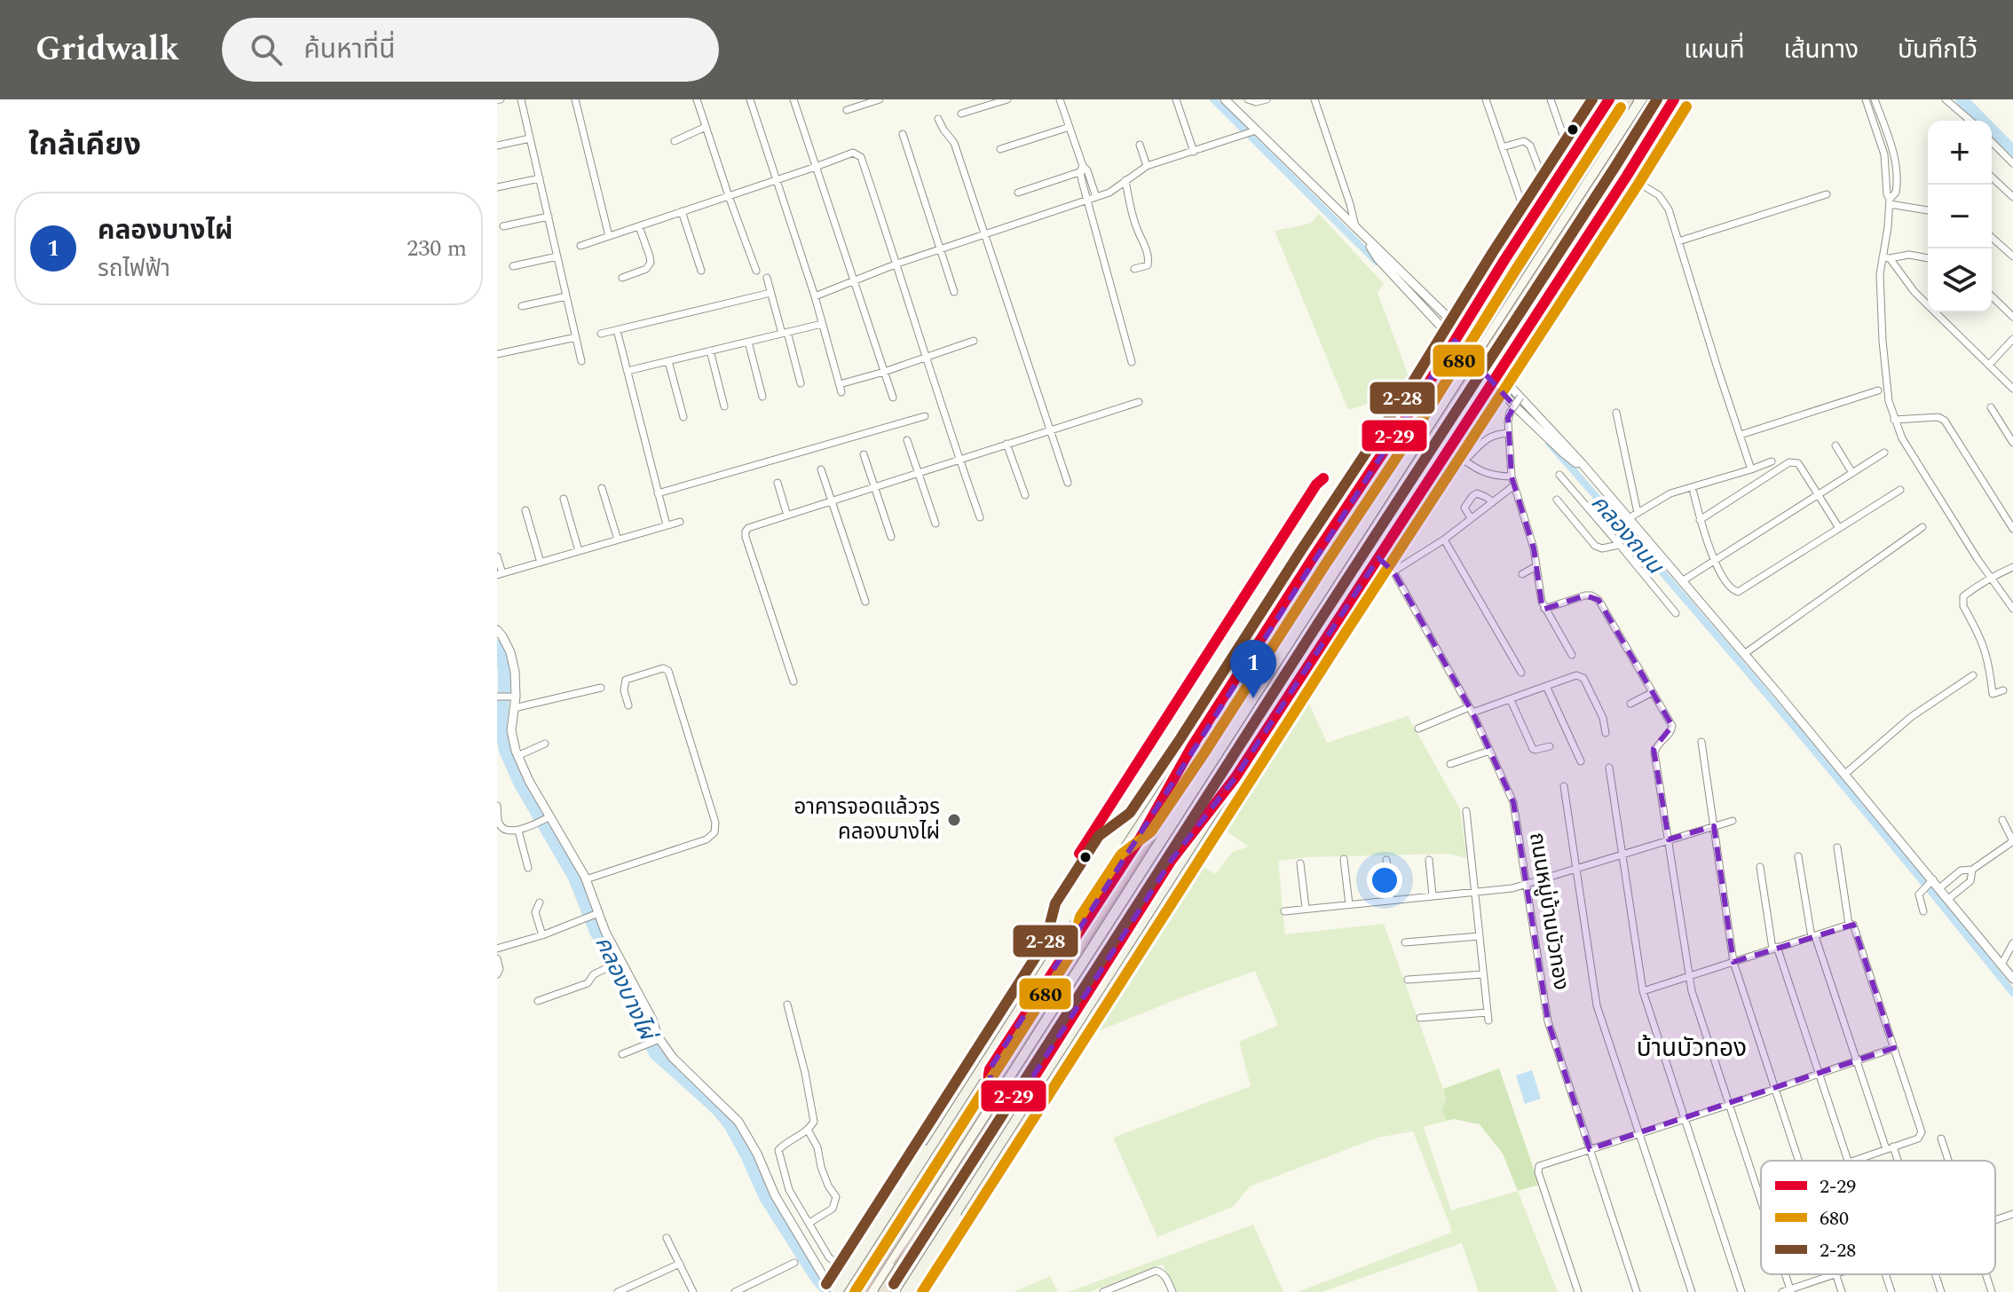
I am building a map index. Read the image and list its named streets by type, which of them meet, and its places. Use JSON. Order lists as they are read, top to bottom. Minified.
{"streets":{"street":["ถนนหมู่บ้านบัวทอง"]},"districts":["บ้านบัวทอง"],"water":["คลองถนน","คลองบางไผ่"],"places":["อาคารจอดแล้วจร คลองบางไผ่"],"lines":["transit line 2-29","transit line 2-28","transit line 680"],"legend":["2-29","680","2-28"],"page":{"header":"Gridwalk","search":"ค้นหาที่นี่","nav":["แผนที่","เส้นทาง","บันทึกไว้"],"heading":"ใกล้เคียง","map_buttons":["+","−"],"list":[{"mark":"1","name":"คลองบางไผ่","note":"รถไฟฟ้า","value":"230 m"}],"pins":"1"}}
